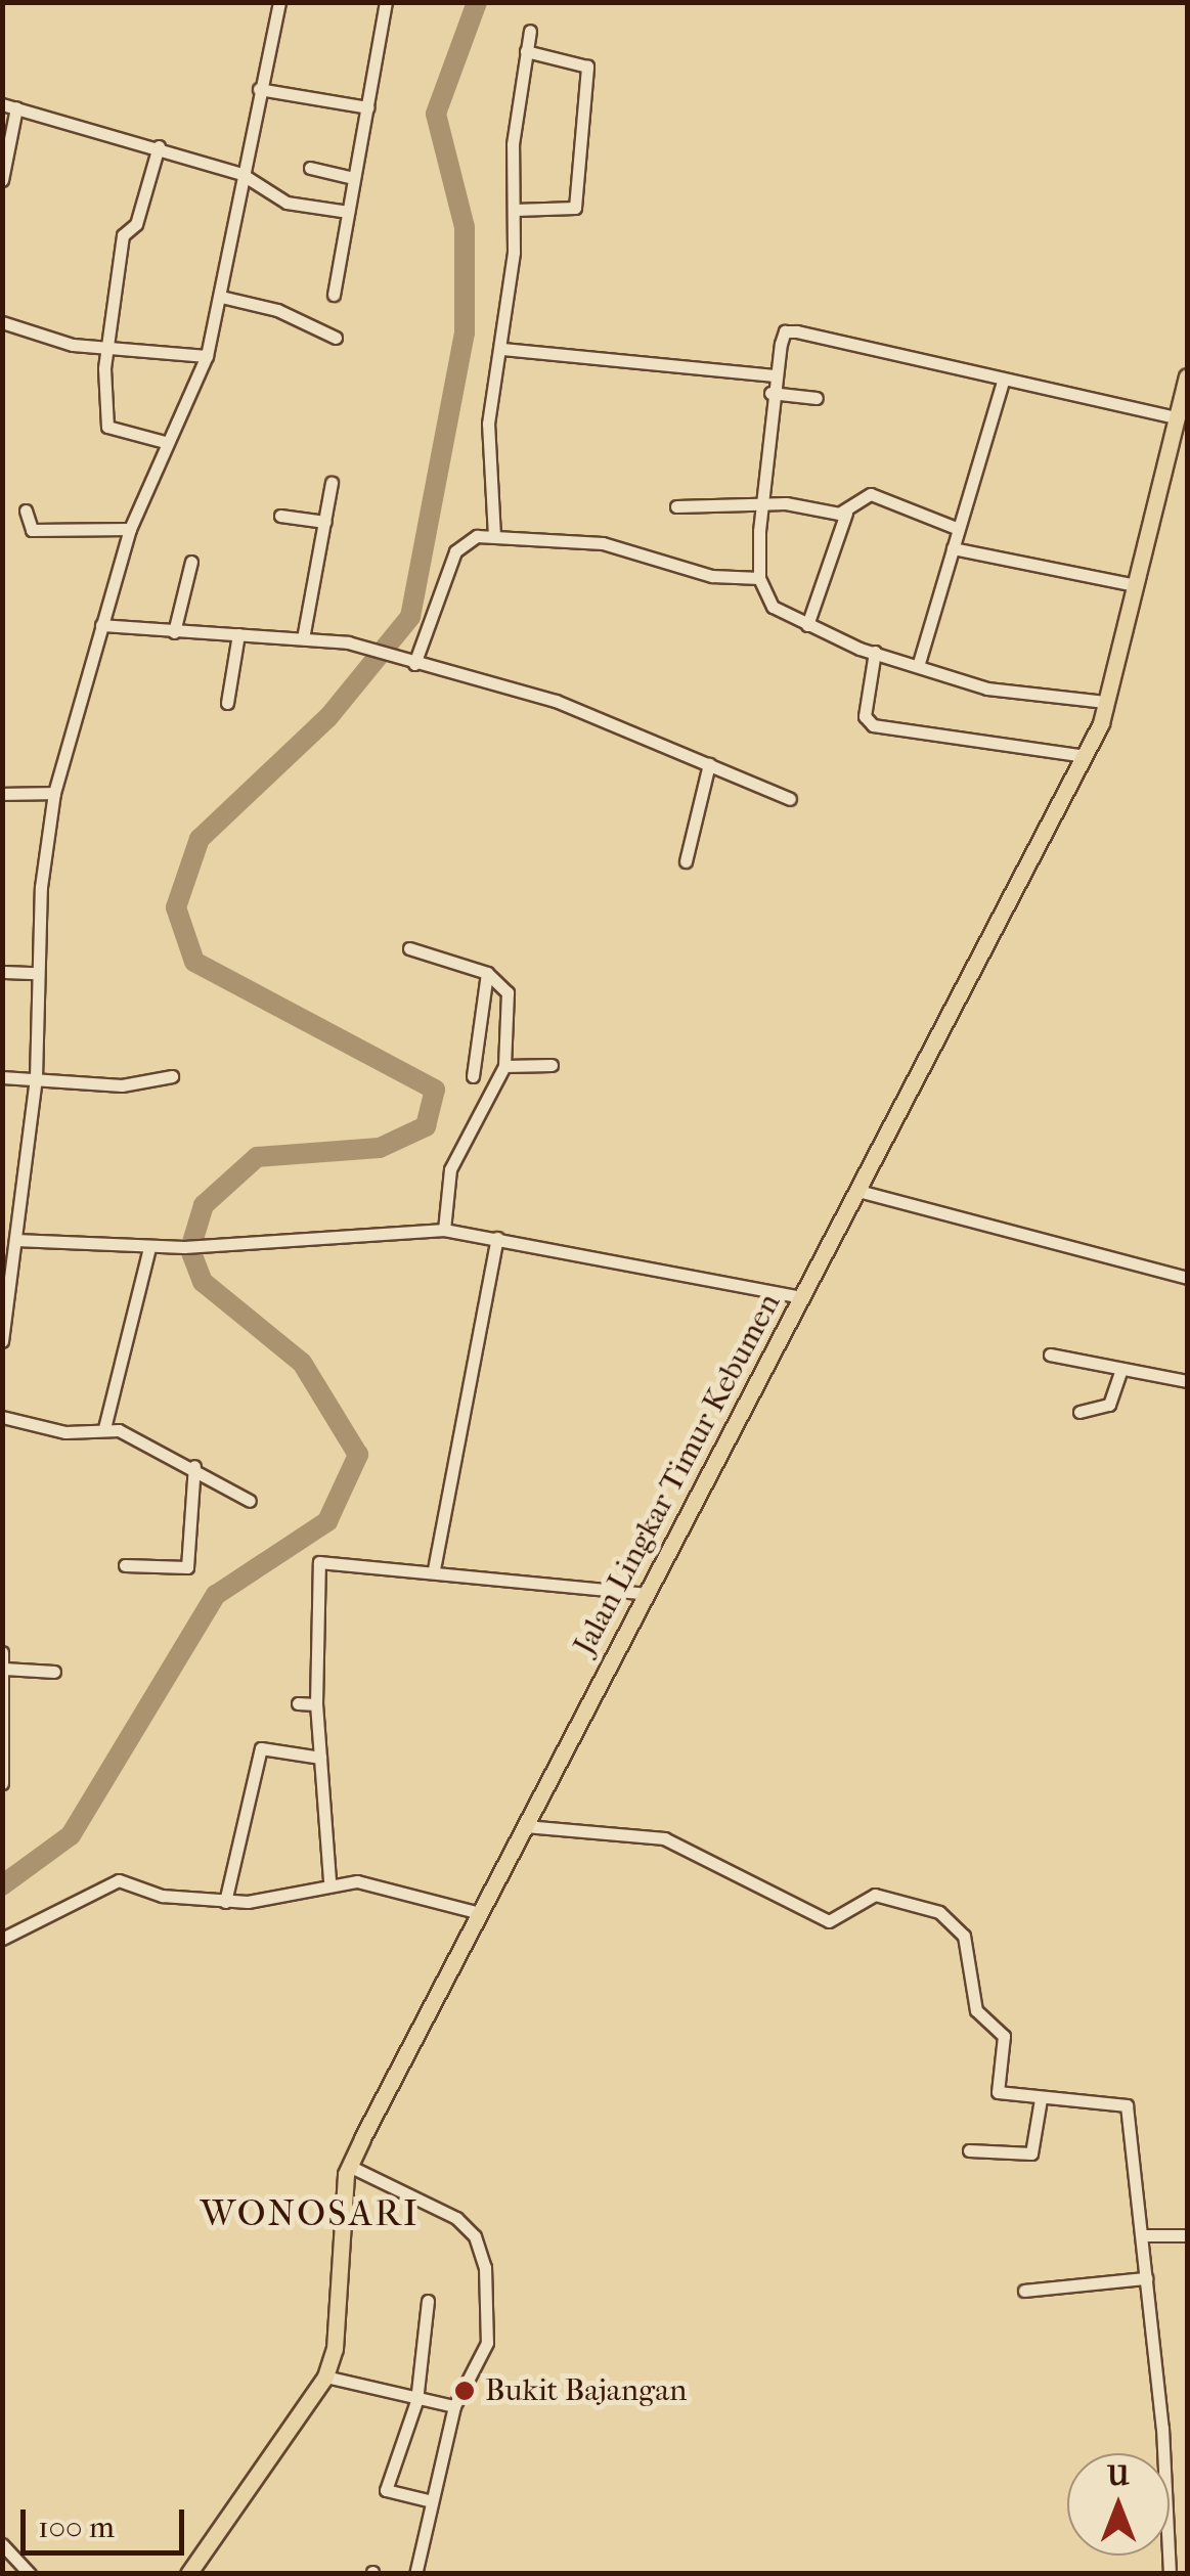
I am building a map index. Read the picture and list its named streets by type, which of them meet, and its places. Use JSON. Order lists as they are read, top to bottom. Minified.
{"streets":{"main road":["Jalan Lingkar Timur Kebumen"]},"districts":["WONOSARI"],"places":["Bukit Bajangan"],"scale_bar":"100 m","north":"top"}
